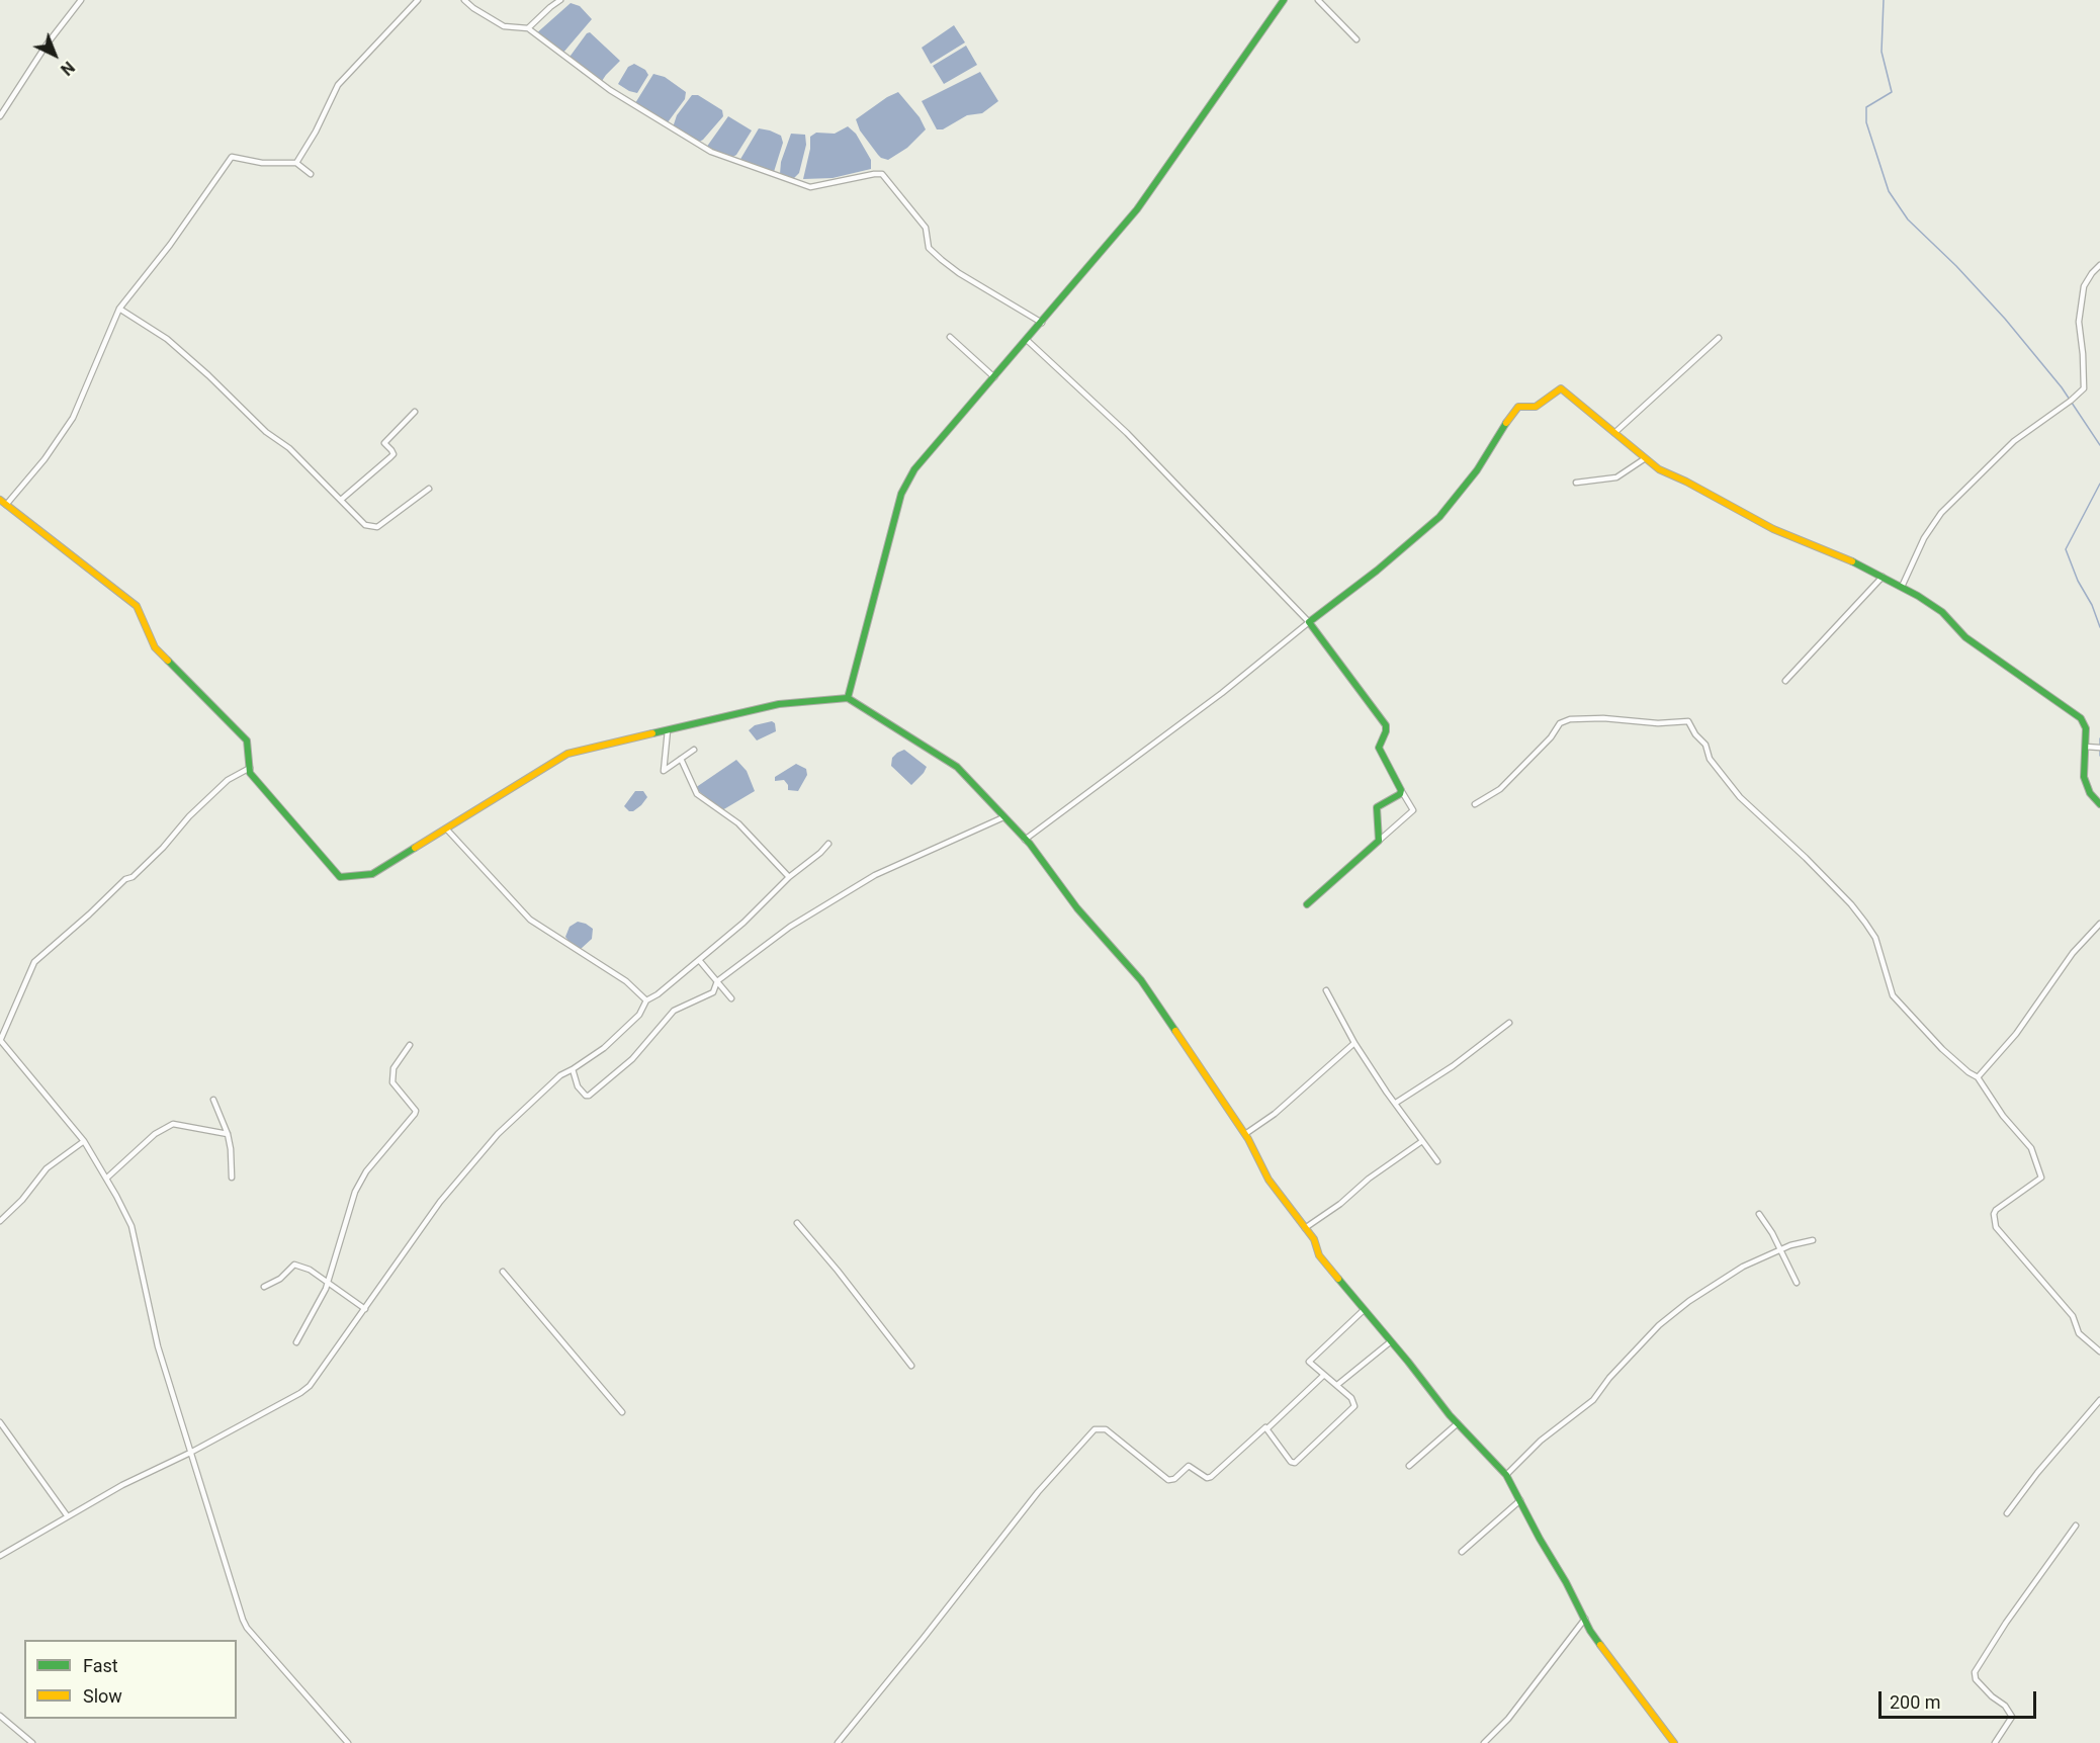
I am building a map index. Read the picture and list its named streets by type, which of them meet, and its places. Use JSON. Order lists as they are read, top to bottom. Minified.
{"legend":["Fast","Slow"],"scale_bar":"200 m","north":"bottom right"}
